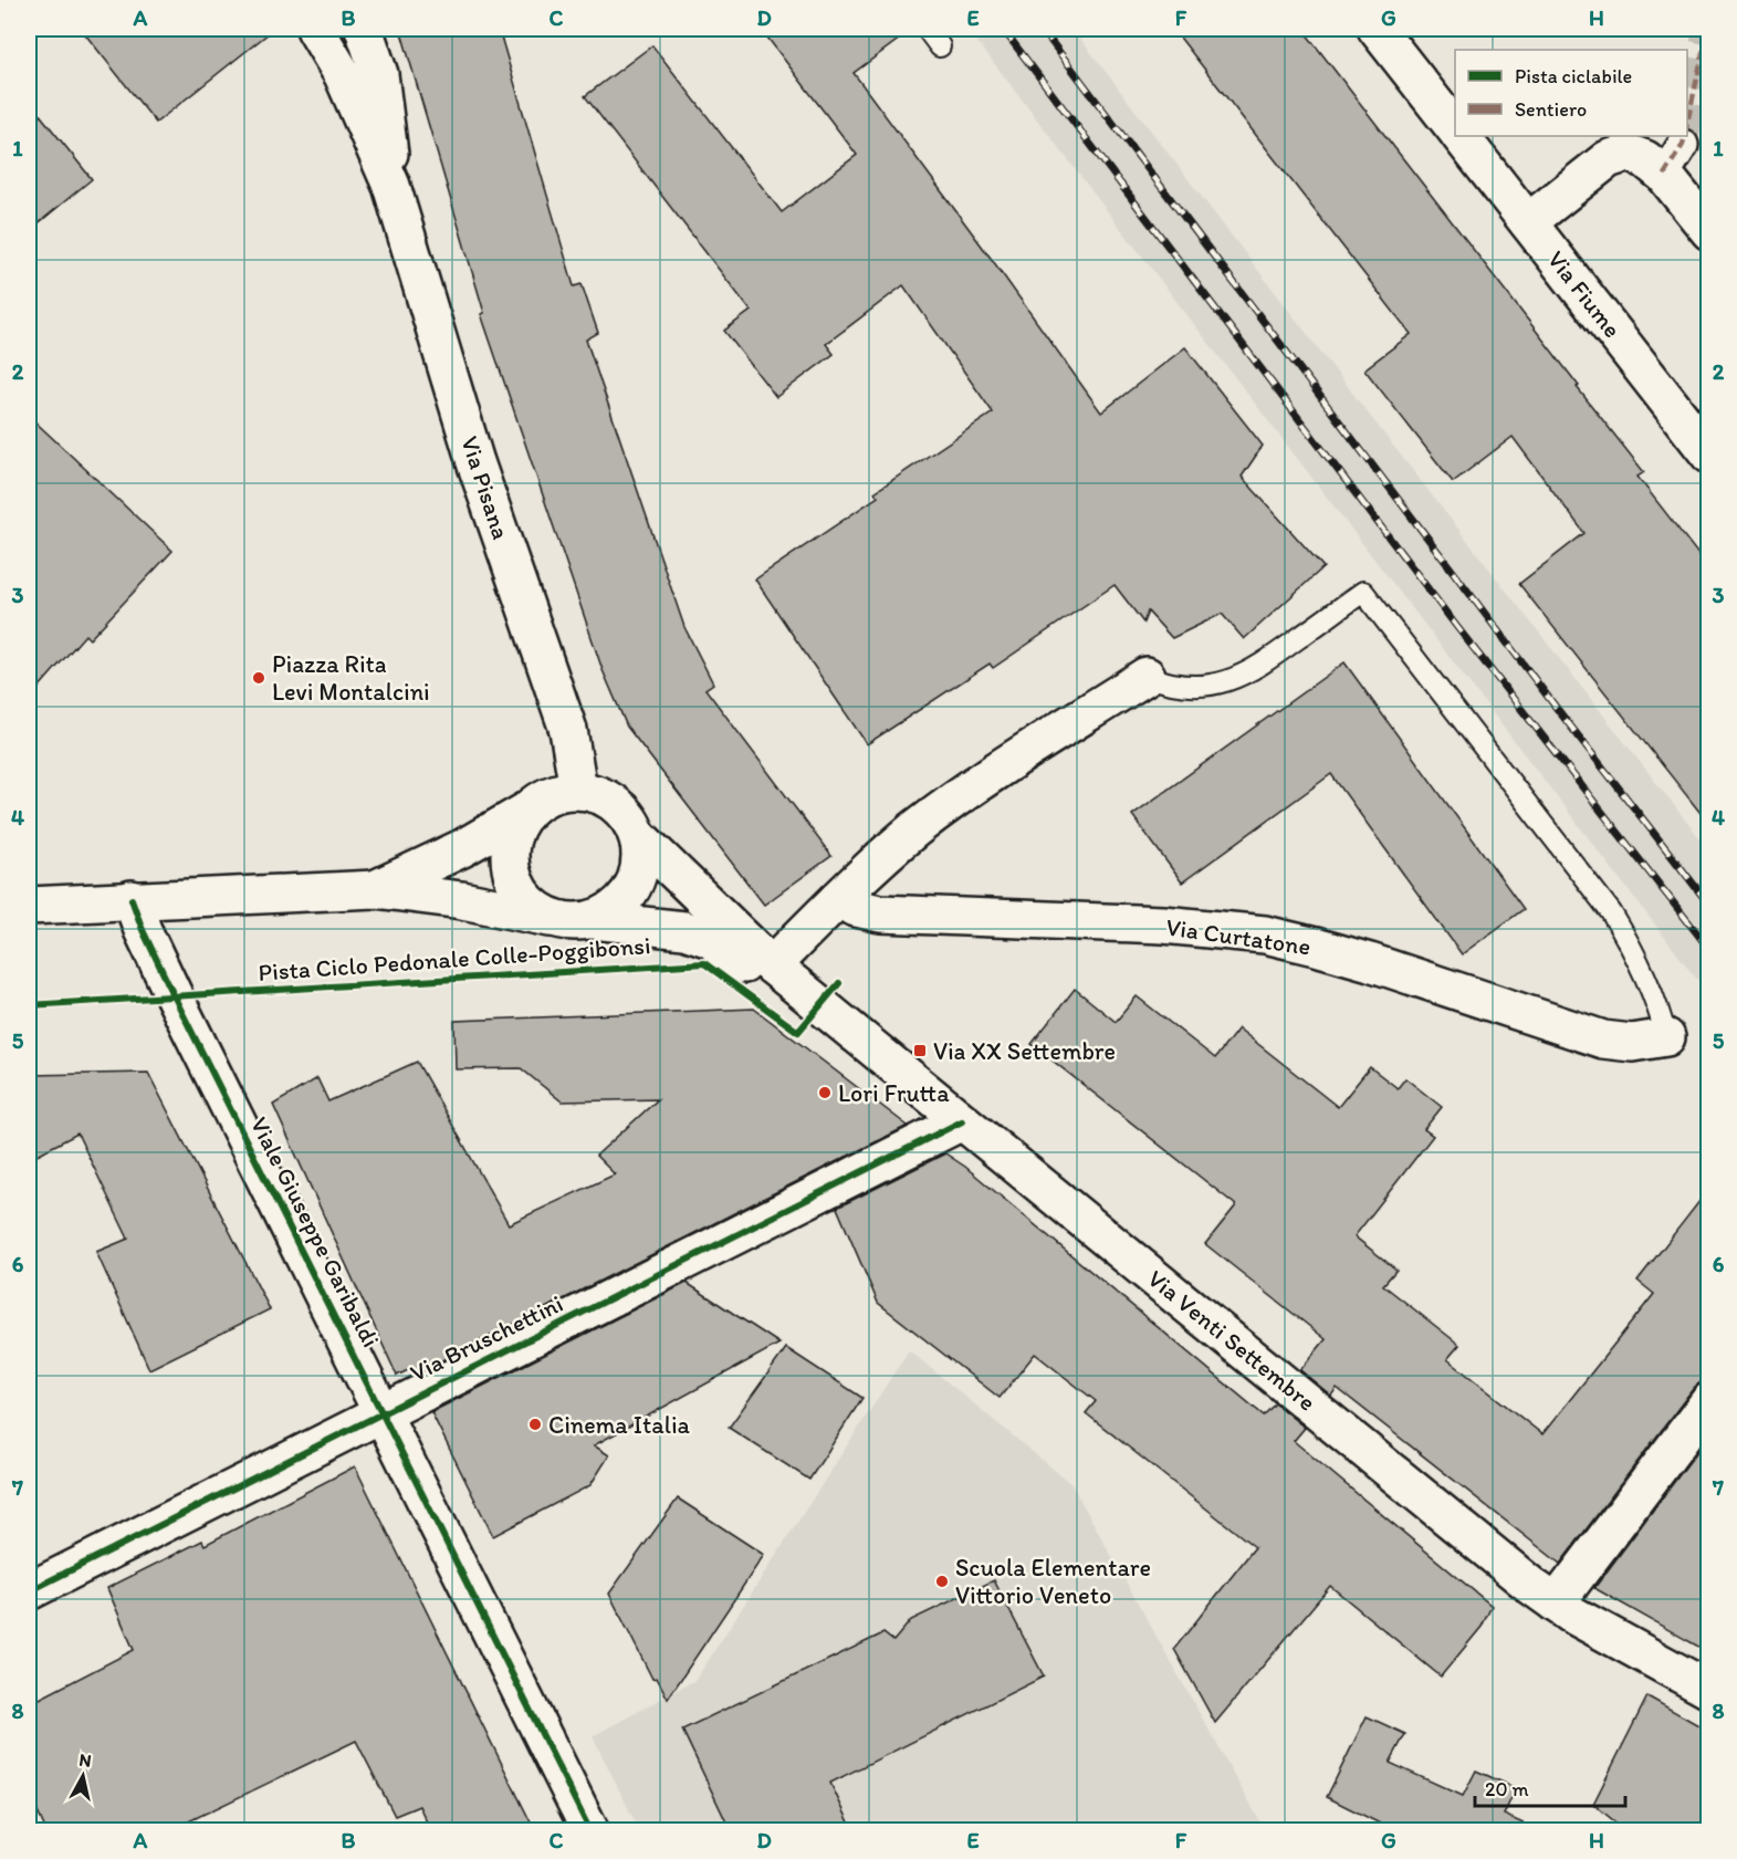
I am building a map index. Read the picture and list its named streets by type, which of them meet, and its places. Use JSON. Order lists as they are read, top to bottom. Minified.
{"streets":{"street":["Via Fiume","Via Pisana","Via Curtatone","Viale Giuseppe Garibaldi","Via Bruschettini","Via Venti Settembre"],"cycle path":["Pista Ciclo Pedonale Colle-Poggibonsi"]},"crossings":[["Via Pisana","Via Venti Settembre"],["Viale Giuseppe Garibaldi","Via Bruschettini"],["Via Bruschettini","Via Venti Settembre"]],"places":{"other":["Piazza Rita Levi Montalcini","Lori Frutta","Cinema Italia","Scuola Elementare Vittorio Veneto"],"transit":["Via XX Settembre"]},"legend":["Pista ciclabile","Sentiero"],"scale_bar":"20 m","north":"top","grid":{"columns":["A","B","C","D","E","F","G","H"],"rows":["1","2","3","4","5","6","7","8"]}}
